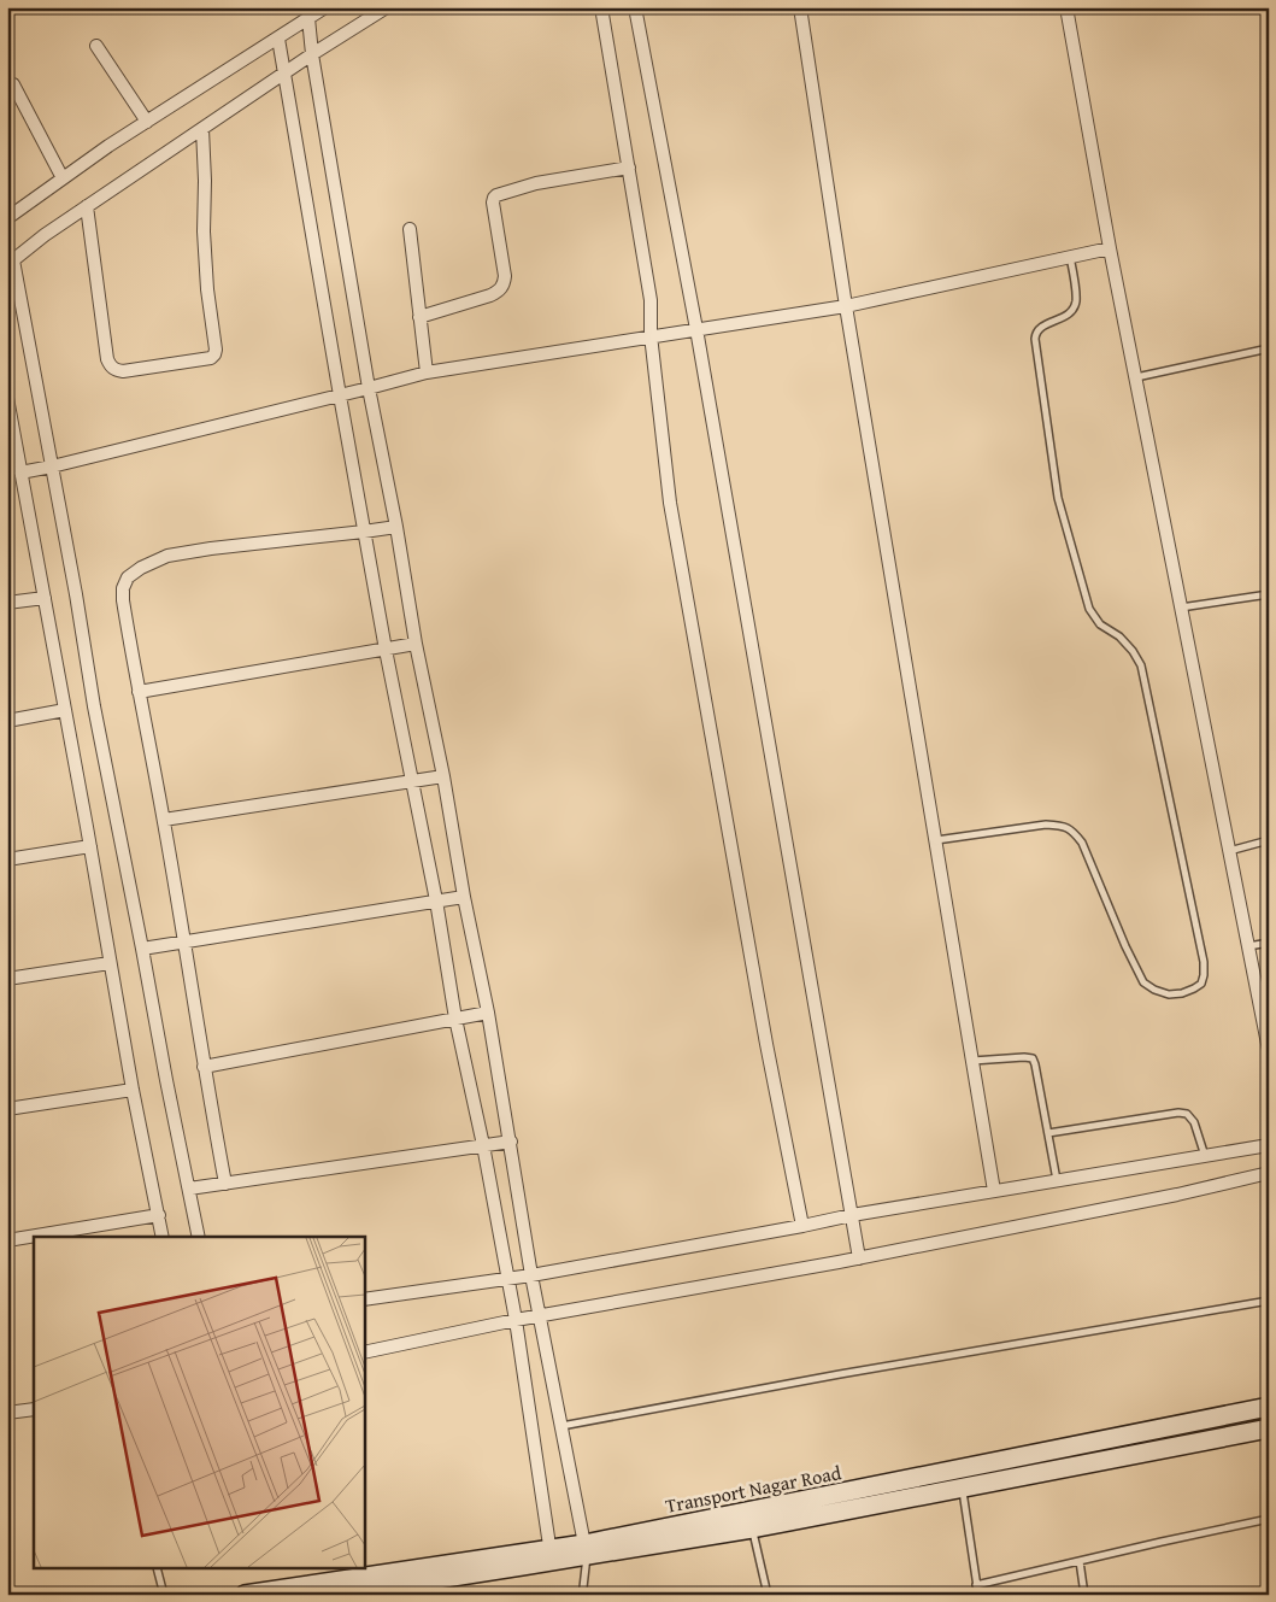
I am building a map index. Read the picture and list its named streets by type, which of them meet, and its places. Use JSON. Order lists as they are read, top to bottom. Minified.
{"streets":{"main road":["Transport Nagar Road"]}}
